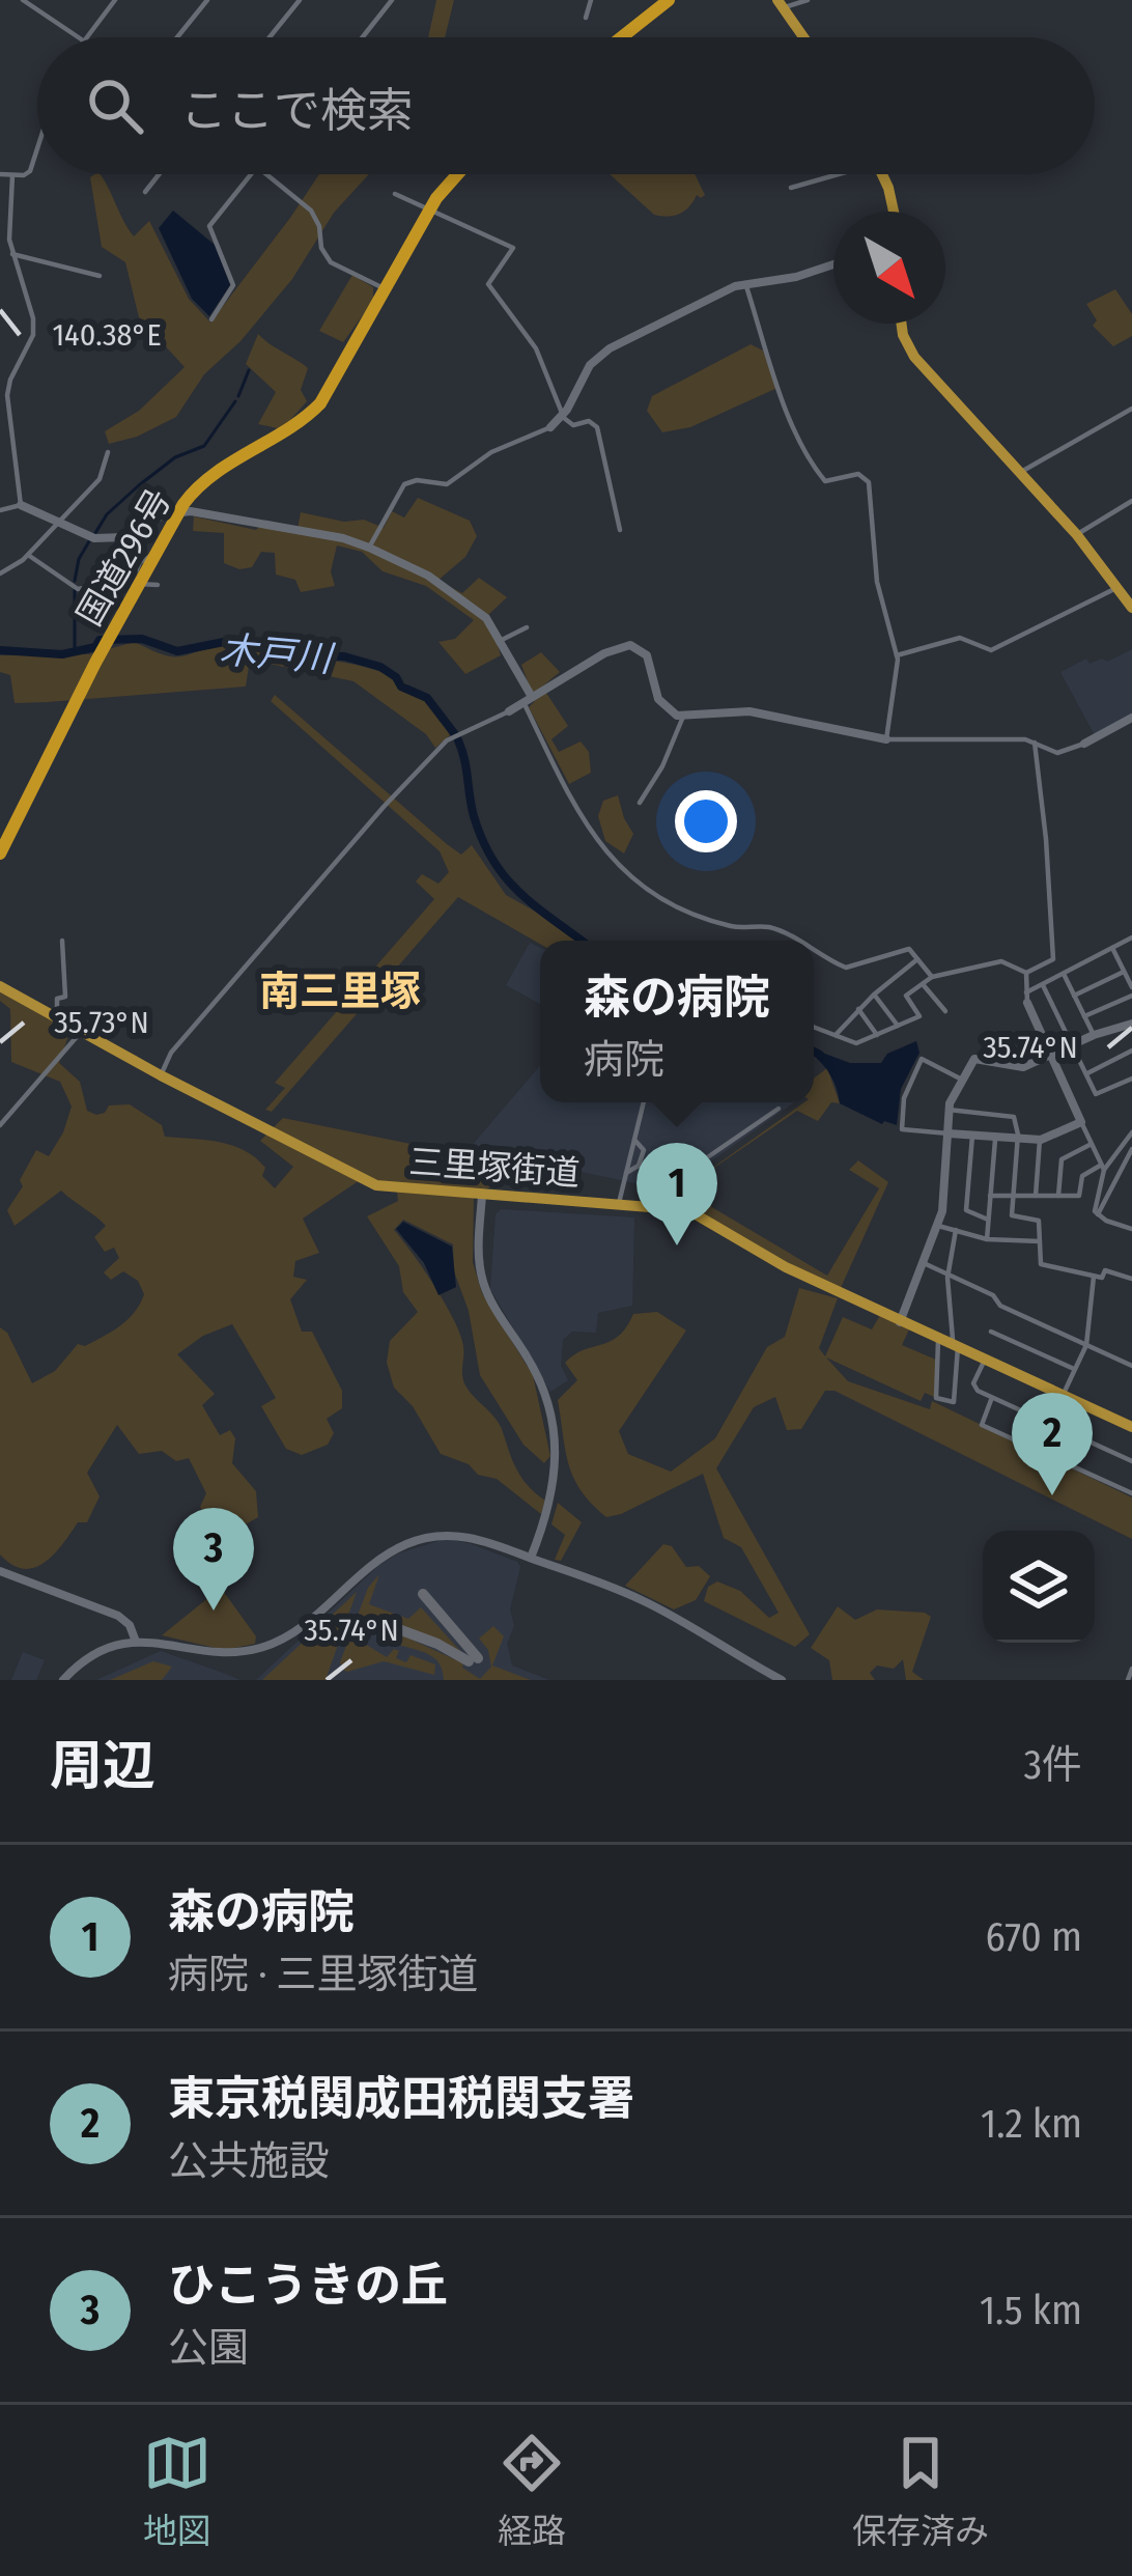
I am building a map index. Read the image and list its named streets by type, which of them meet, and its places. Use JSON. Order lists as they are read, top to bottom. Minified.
{"streets":{"highway":["国道296号"],"main road":["三里塚街道"]},"districts":["南三里塚"],"water":["木戸川"],"north":"bottom right","page":{"search":"ここで検索","popup":["森の病院","病院"],"pins":["1","2","3"],"heading":["周辺","3件"],"list":[{"mark":"1","name":"森の病院","note":"病院 · 三里塚街道","value":"670 m"},{"mark":"2","name":"東京税関成田税関支署","note":"公共施設","value":"1.2 km"},{"mark":"3","name":"ひこうきの丘","note":"公園","value":"1.5 km"}],"nav":["地図","経路","保存済み"]},"coordinates":["140.38°E","35.73°N","35.74°N"]}
